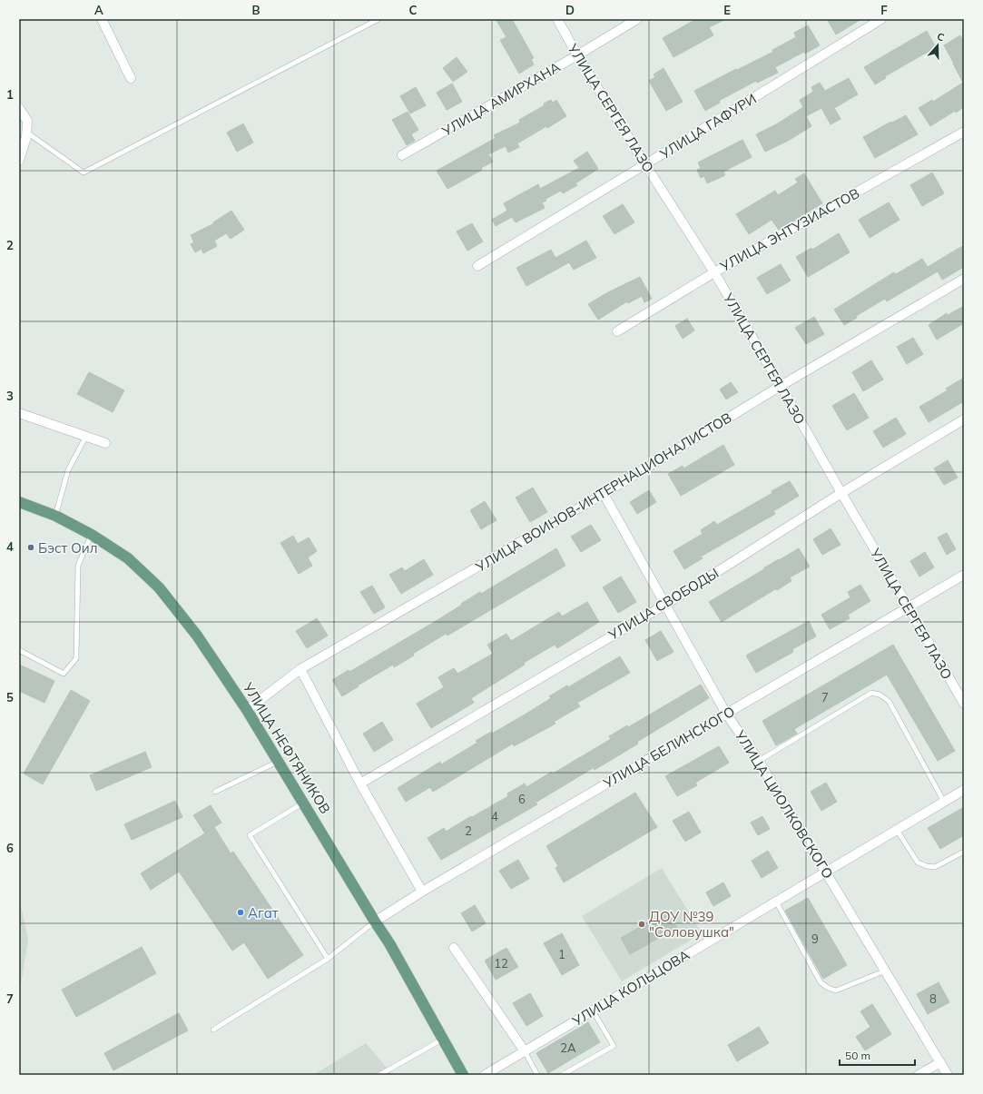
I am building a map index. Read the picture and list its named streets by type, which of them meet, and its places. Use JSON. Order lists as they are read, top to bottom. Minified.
{"streets":{"main road":["УЛИЦА НЕФТЯНИКОВ"],"street":["УЛИЦА АМИРХАНА","УЛИЦА СЕРГЕЯ ЛАЗО","УЛИЦА ГАФУРИ","УЛИЦА ЭНТУЗИАСТОВ","УЛИЦА ВОИНОВ-ИНТЕРНАЦИОНАЛИСТОВ","УЛИЦА СВОБОДЫ","УЛИЦА БЕЛИНСКОГО","УЛИЦА ЦИОЛКОВСКОГО","УЛИЦА КОЛЬЦОВА"]},"crossings":[["УЛИЦА АМИРХАНА","УЛИЦА СЕРГЕЯ ЛАЗО"],["УЛИЦА СЕРГЕЯ ЛАЗО","УЛИЦА ГАФУРИ"],["УЛИЦА СЕРГЕЯ ЛАЗО","УЛИЦА ЭНТУЗИАСТОВ"],["УЛИЦА СЕРГЕЯ ЛАЗО","УЛИЦА ВОИНОВ-ИНТЕРНАЦИОНАЛИСТОВ"],["УЛИЦА СЕРГЕЯ ЛАЗО","УЛИЦА СВОБОДЫ"],["УЛИЦА СЕРГЕЯ ЛАЗО","УЛИЦА БЕЛИНСКОГО"],["УЛИЦА ВОИНОВ-ИНТЕРНАЦИОНАЛИСТОВ","УЛИЦА НЕФТЯНИКОВ"],["УЛИЦА ВОИНОВ-ИНТЕРНАЦИОНАЛИСТОВ","УЛИЦА ЦИОЛКОВСКОГО"],["УЛИЦА СВОБОДЫ","УЛИЦА ЦИОЛКОВСКОГО"],["УЛИЦА БЕЛИНСКОГО","УЛИЦА НЕФТЯНИКОВ"],["УЛИЦА БЕЛИНСКОГО","УЛИЦА ЦИОЛКОВСКОГО"],["УЛИЦА ЦИОЛКОВСКОГО","УЛИЦА КОЛЬЦОВА"]],"places":["Бэст Оил","Агат","ДОУ №39 \"Соловушка\""],"house_numbers":["7","6","4","2","9","1","12","8","2А"],"scale_bar":"50 m","north":"top","grid":{"columns":["A","B","C","D","E","F"],"rows":["1","2","3","4","5","6","7"]}}
